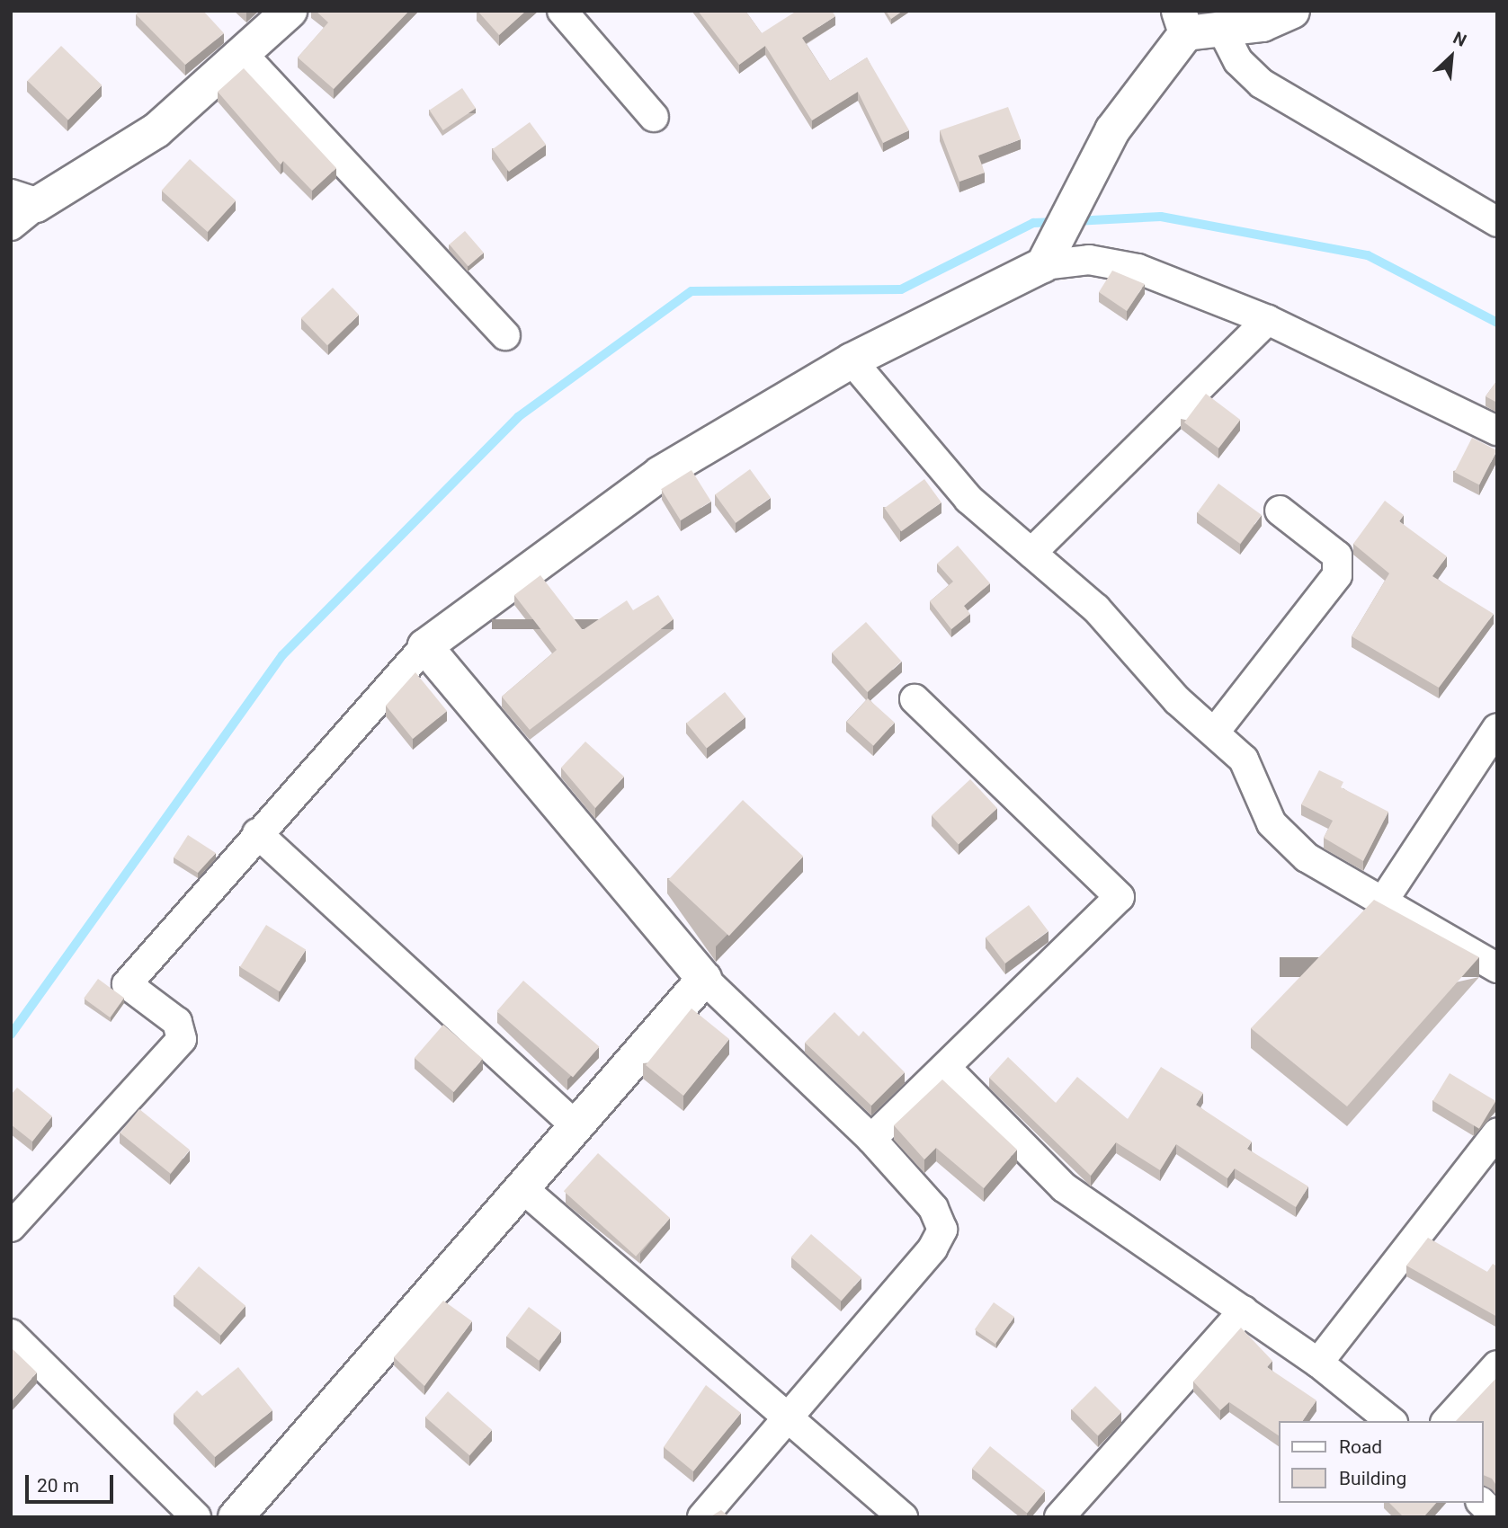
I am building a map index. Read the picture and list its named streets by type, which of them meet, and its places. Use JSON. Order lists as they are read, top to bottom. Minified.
{"legend":["Road","Building"],"scale_bar":"20 m","north":"top right"}
